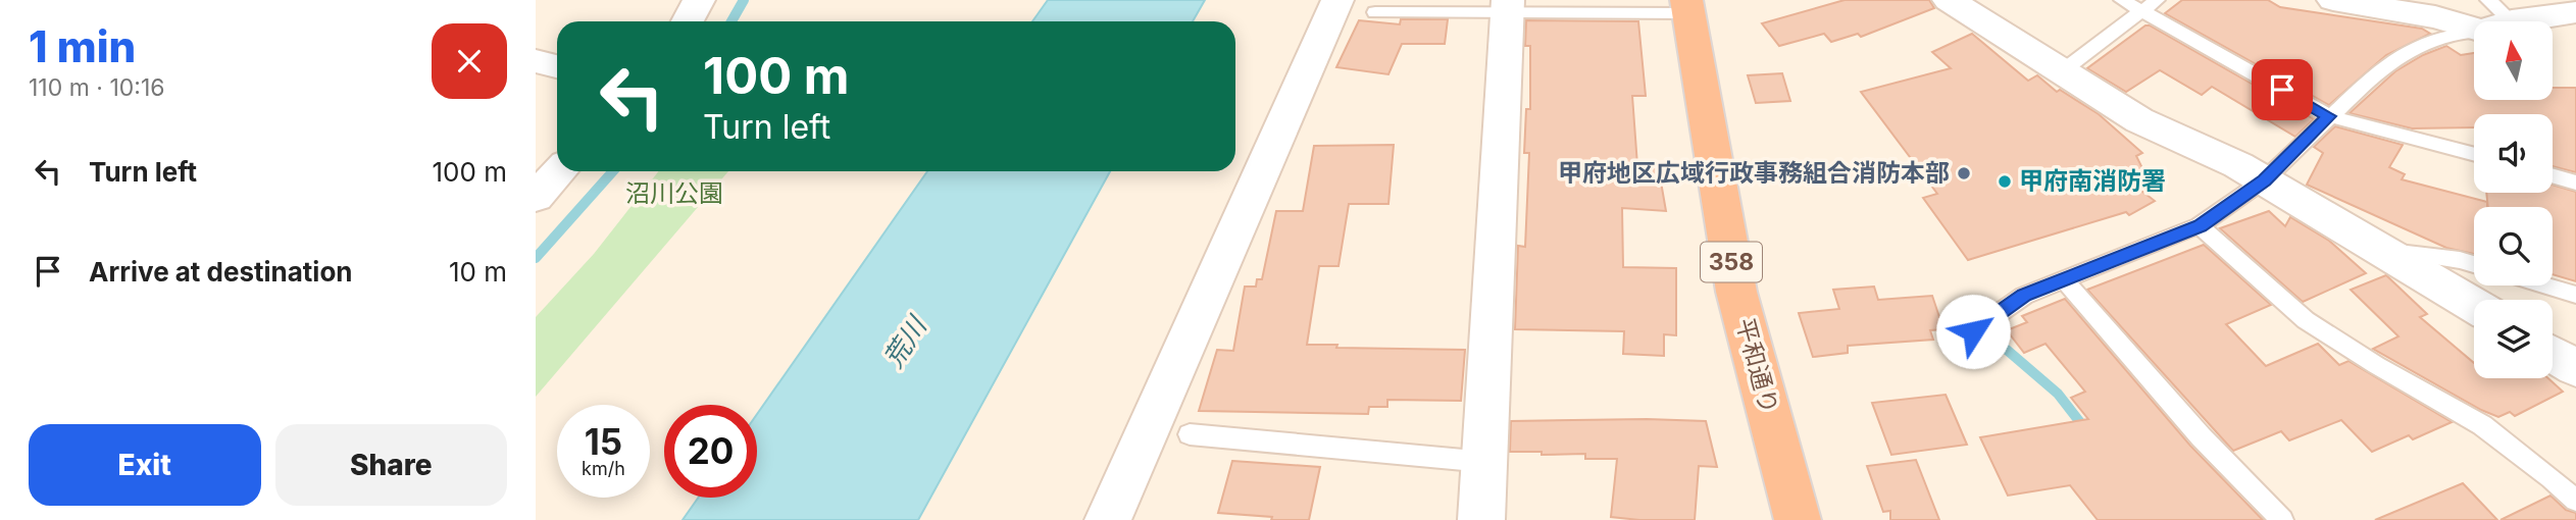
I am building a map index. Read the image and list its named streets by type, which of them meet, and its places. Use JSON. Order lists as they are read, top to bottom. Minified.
{"streets":{"highway":["358","平和通り"]},"water":["荒川"],"parks":["沼川公園"],"places":["甲府地区広域行政事務組合消防本部","甲府南消防署"],"north":"top","page":{"heading":["1 min","110 m · 10:16"],"turn":["100 m","Turn left"],"list":[{"name":"Turn left","value":"100 m"},{"name":"Arrive at destination","value":"10 m"}],"speed":"15 km/h","limit":"20","buttons":["Exit","Share"]}}
